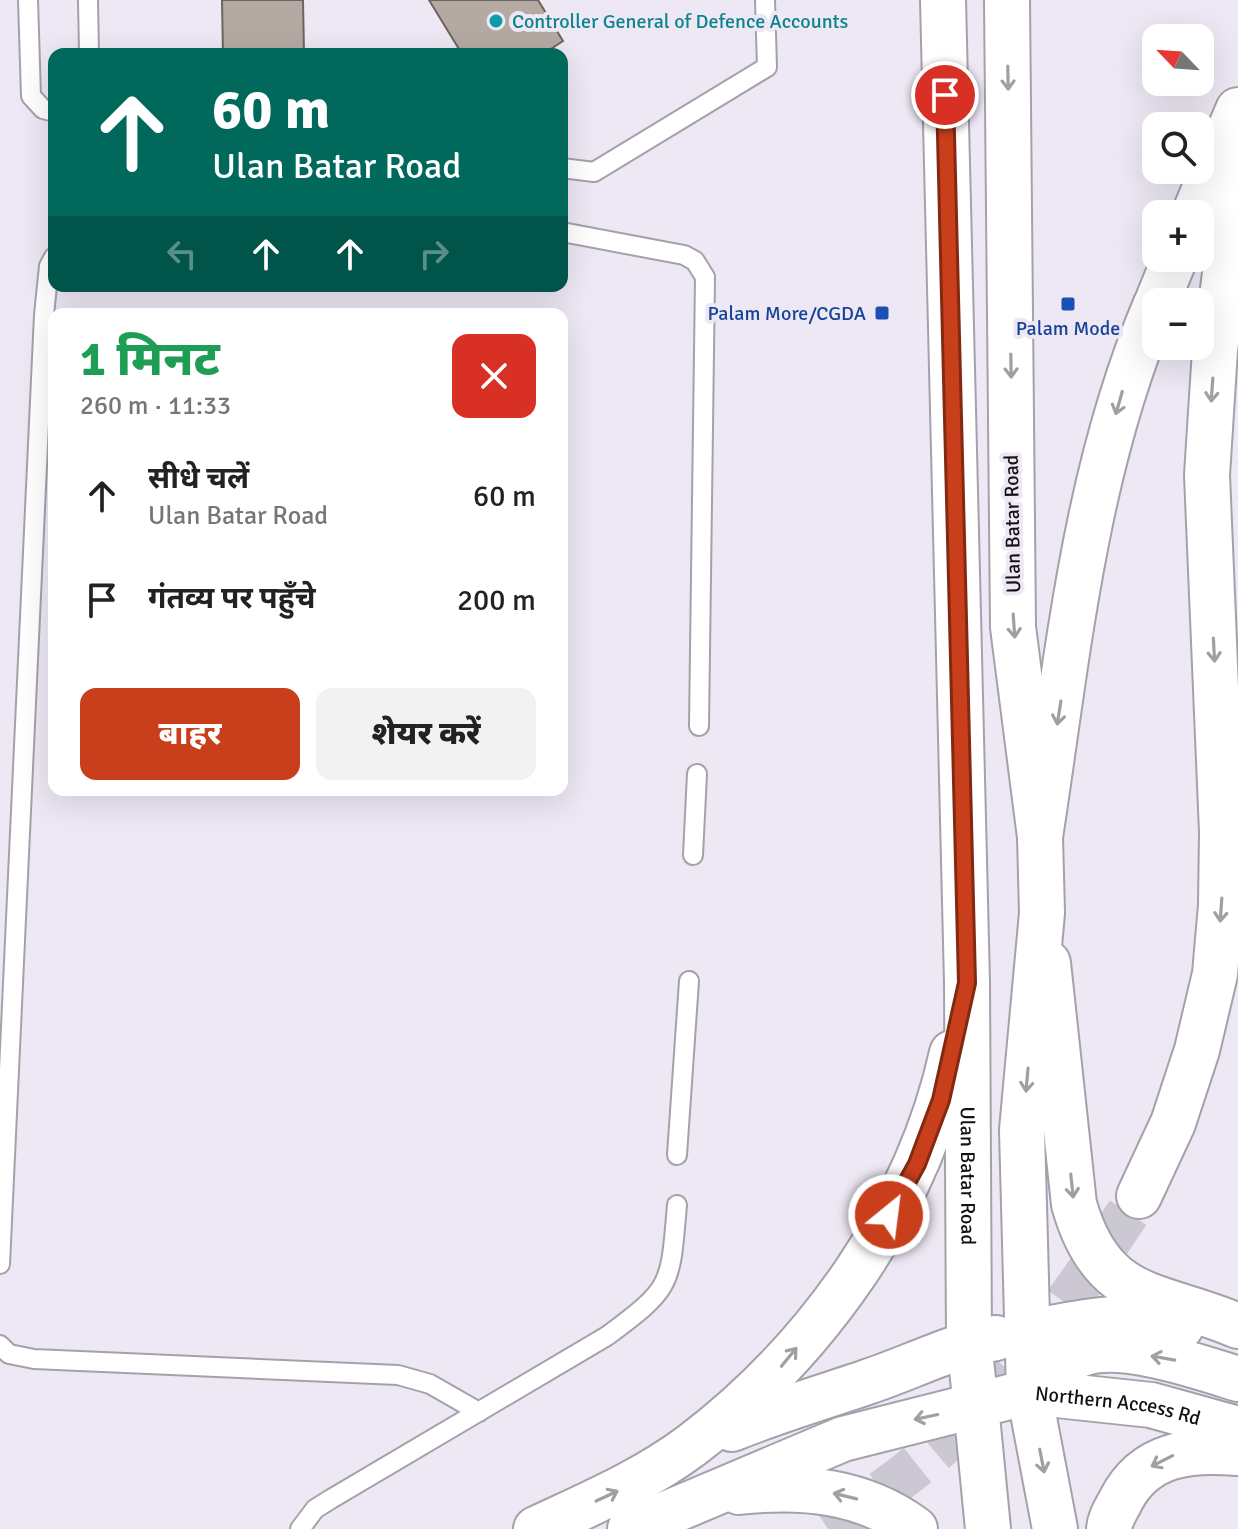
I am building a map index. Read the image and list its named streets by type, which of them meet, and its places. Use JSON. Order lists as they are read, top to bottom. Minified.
{"streets":{"main road":["Ulan Batar Road","Northern Access Rd"]},"crossings":[["Ulan Batar Road","Northern Access Rd"]],"places":{"other":["Controller General of Defence Accounts"],"transit":["Palam Mode","Palam More/CGDA"]},"north":"top left","page":{"map_buttons":["+","−"],"turn":["60 m","Ulan Batar Road"],"heading":["1 मिनट","260 m · 11:33"],"list":[{"name":"सीधे चलें","note":"Ulan Batar Road","value":"60 m"},{"name":"गंतव्य पर पहुँचे","value":"200 m"}],"buttons":["बाहर","शेयर करें"]}}
